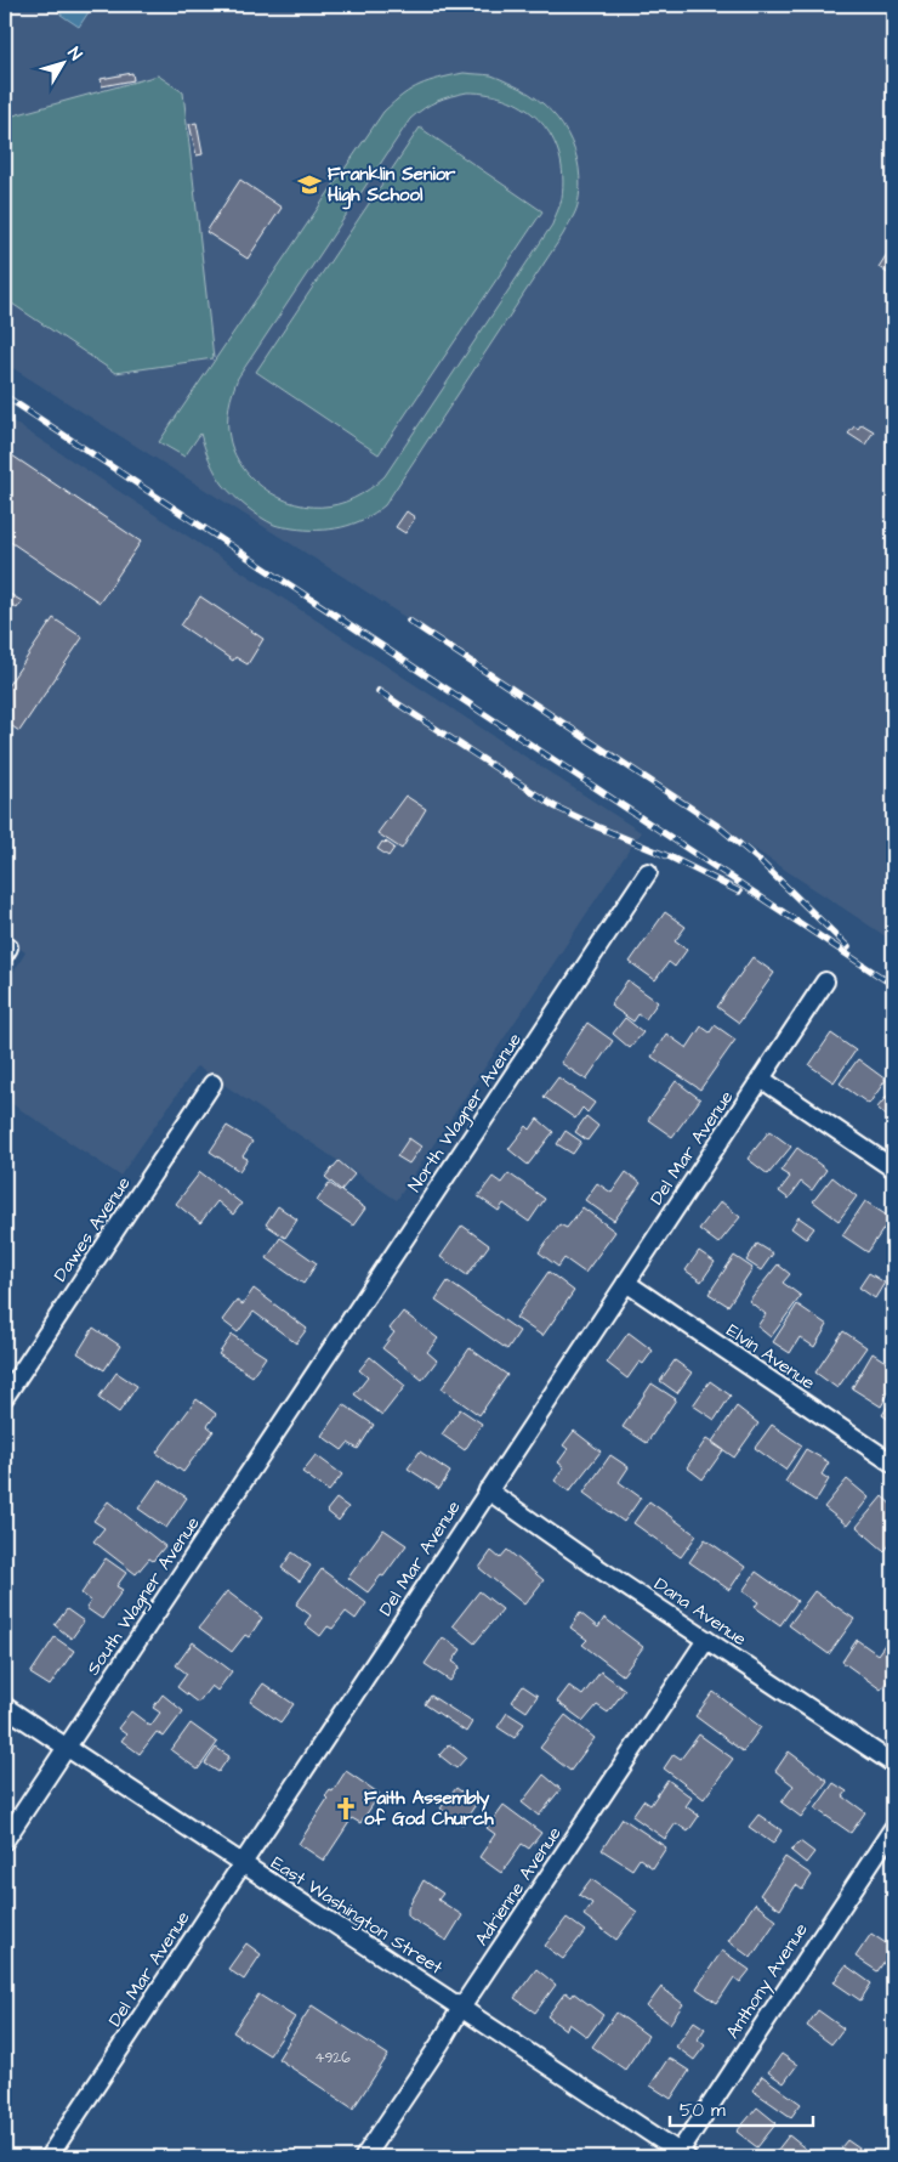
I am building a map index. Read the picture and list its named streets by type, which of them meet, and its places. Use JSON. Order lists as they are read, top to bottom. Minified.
{"streets":{"street":["North Wagner Avenue","Del Mar Avenue","Dawes Avenue","Elvin Avenue","South Wagner Avenue","Dana Avenue","Adrienne Avenue","East Washington Street","Anthony Avenue"]},"crossings":[["North Wagner Avenue","South Wagner Avenue"],["Del Mar Avenue","Elvin Avenue"],["Del Mar Avenue","Dana Avenue"],["Del Mar Avenue","East Washington Street"],["South Wagner Avenue","East Washington Street"],["Dana Avenue","Adrienne Avenue"],["Adrienne Avenue","East Washington Street"],["East Washington Street","Anthony Avenue"]],"places":{"school or university":["Franklin Senior High School"],"church":["Faith Assembly of God Church"]},"house_numbers":["4926"],"scale_bar":"50 m","north":"top right"}
